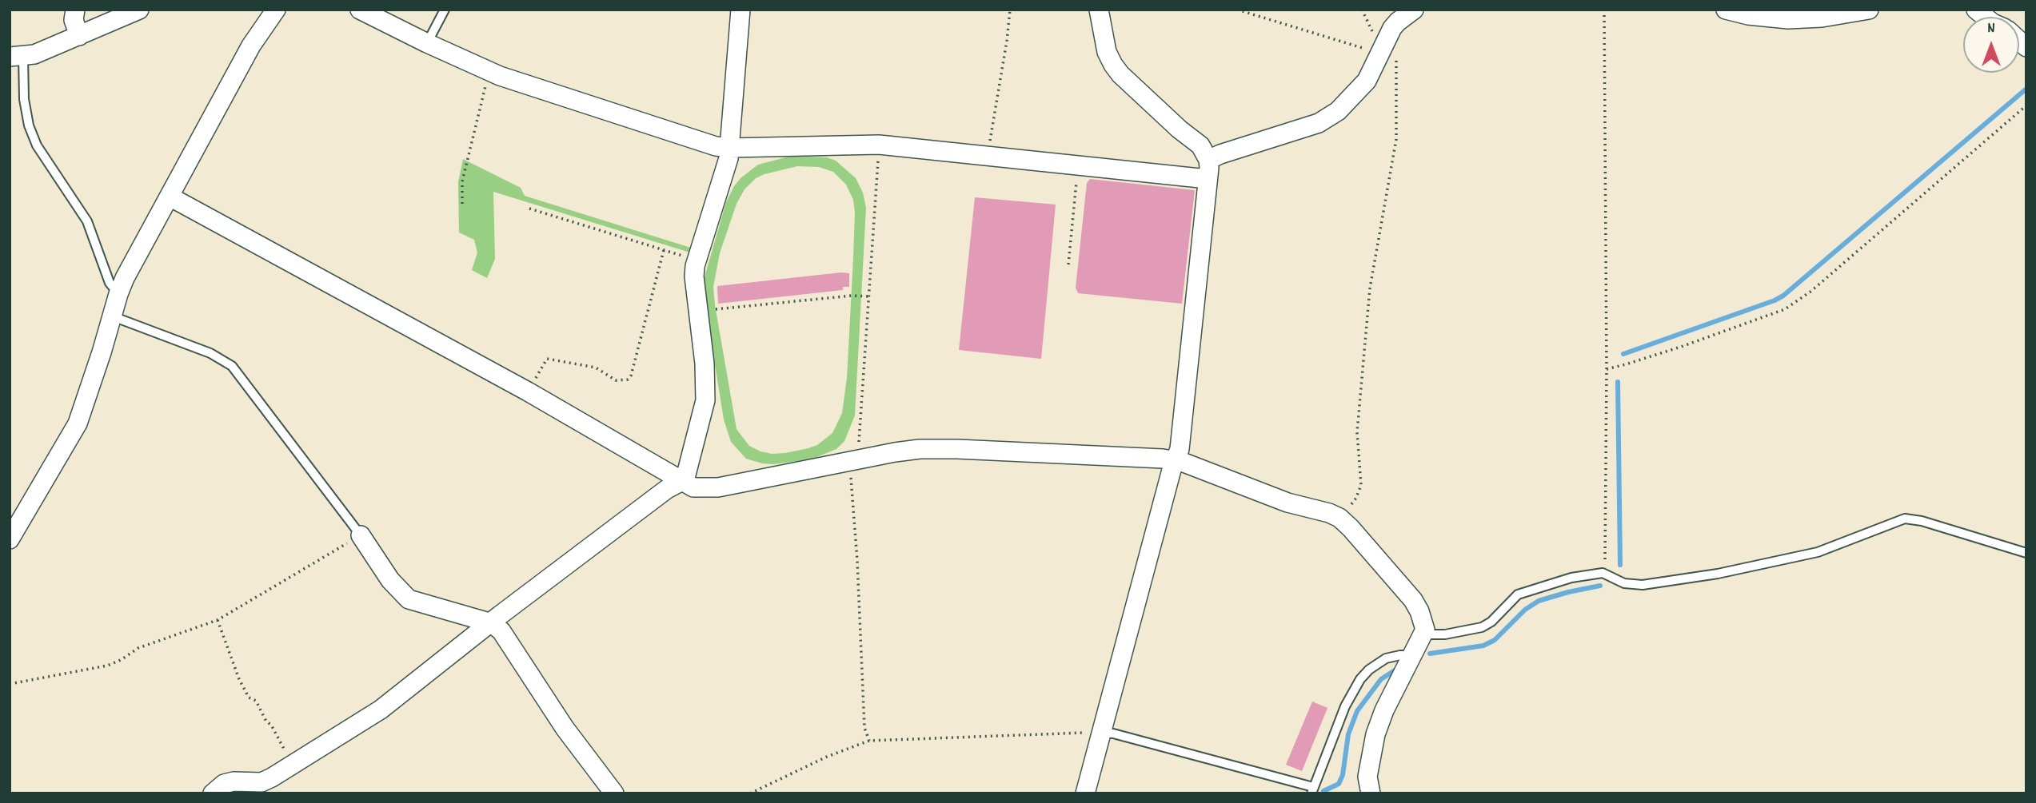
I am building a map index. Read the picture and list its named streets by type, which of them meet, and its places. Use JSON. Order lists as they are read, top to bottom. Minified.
{"north":"top"}
